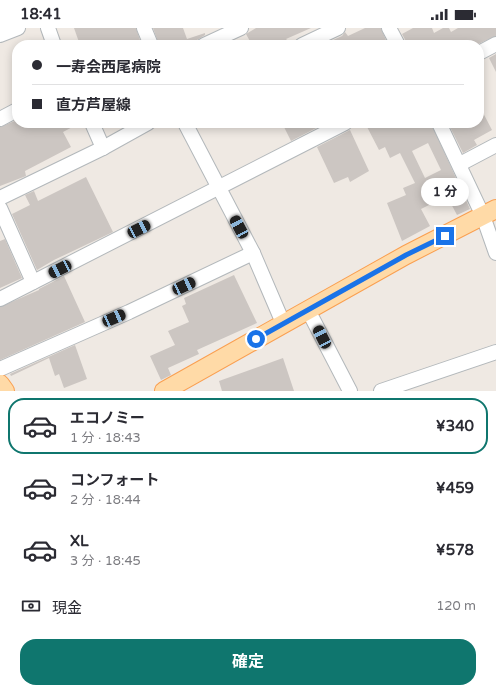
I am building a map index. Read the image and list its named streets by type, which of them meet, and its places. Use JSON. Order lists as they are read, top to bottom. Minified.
{"page":{"status":"18:41","banner":["一寿会西尾病院","直方芦屋線"],"bubble":"1 分","list":[{"name":"エコノミー","note":"1 分 · 18:43","value":"¥340"},{"name":"コンフォート","note":"2 分 · 18:44","value":"¥459"},{"name":"XL","note":"3 分 · 18:45","value":"¥578"}],"pay":["現金","120 m"],"buttons":"確定"}}
